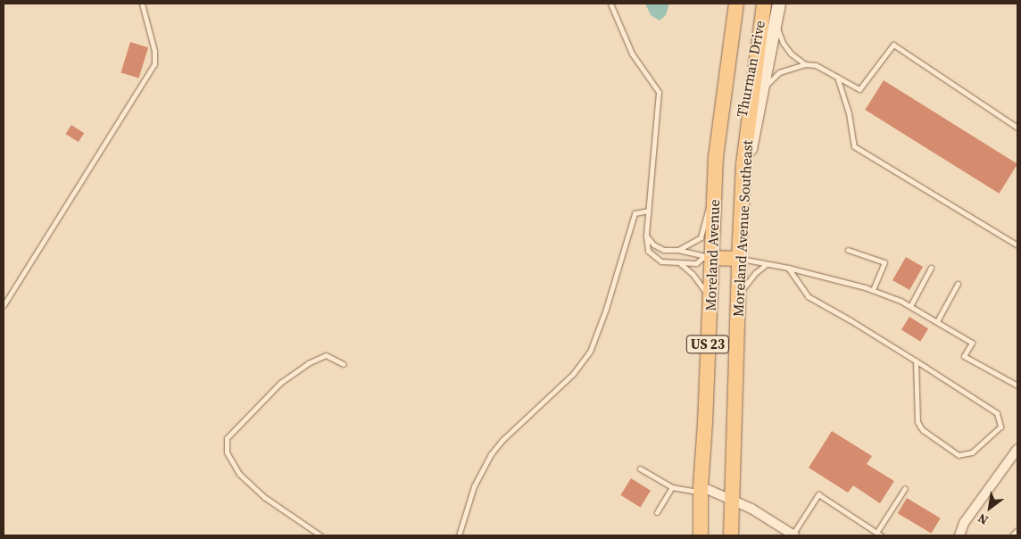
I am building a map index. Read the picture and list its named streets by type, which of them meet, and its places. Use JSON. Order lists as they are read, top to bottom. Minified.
{"streets":{"main road":["Thurman Drive","Moreland Avenue Southeast","Moreland Avenue","US 23"]},"crossings":[["Thurman Drive","Moreland Avenue Southeast"]],"north":"bottom left"}
